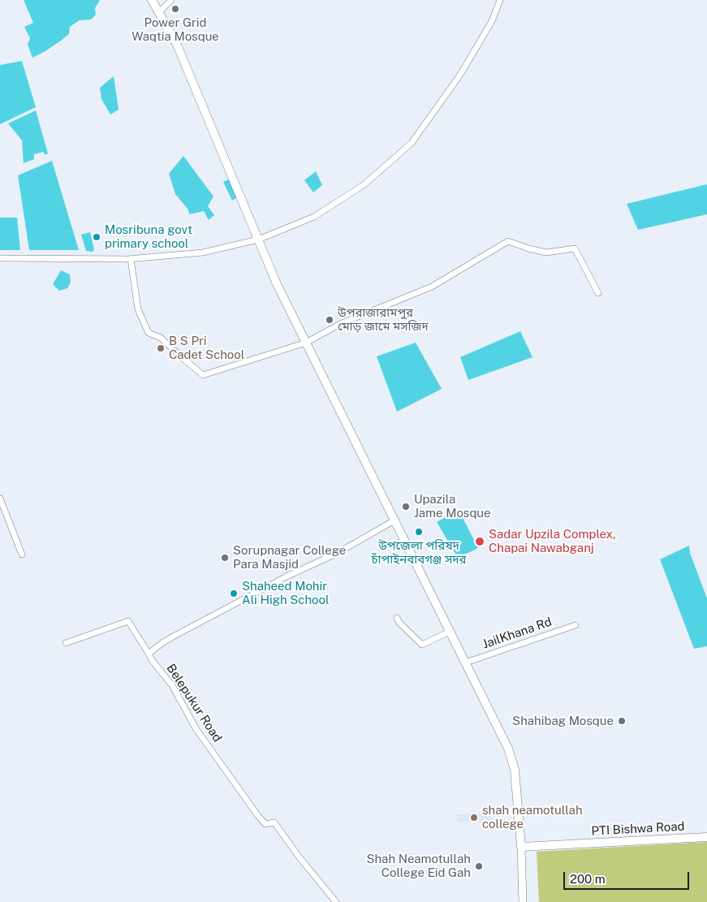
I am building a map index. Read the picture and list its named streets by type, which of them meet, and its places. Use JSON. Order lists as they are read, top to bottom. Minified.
{"streets":{"highway":["PTI Bishwa Road"],"street":["JailKhana Rd","Belepukur Road"]},"places":["Power Grid Waqtia Mosque","Mosribuna govt primary school","উপরাজারামপুর মোড় জামে মসজিদ","B S Pri Cadet School","Upazila Jame Mosque","উপজেলা পরিষদ চাঁপাইনবাবগঞ্জ সদর","Sadar Upzila Complex, Chapai Nawabganj","Sorupnagar College Para Masjid","Shaheed Mohir Ali High School","Shahibag Mosque","shah neamotullah college","Shah Neamotullah College Eid Gah"],"scale_bar":"200 m"}
